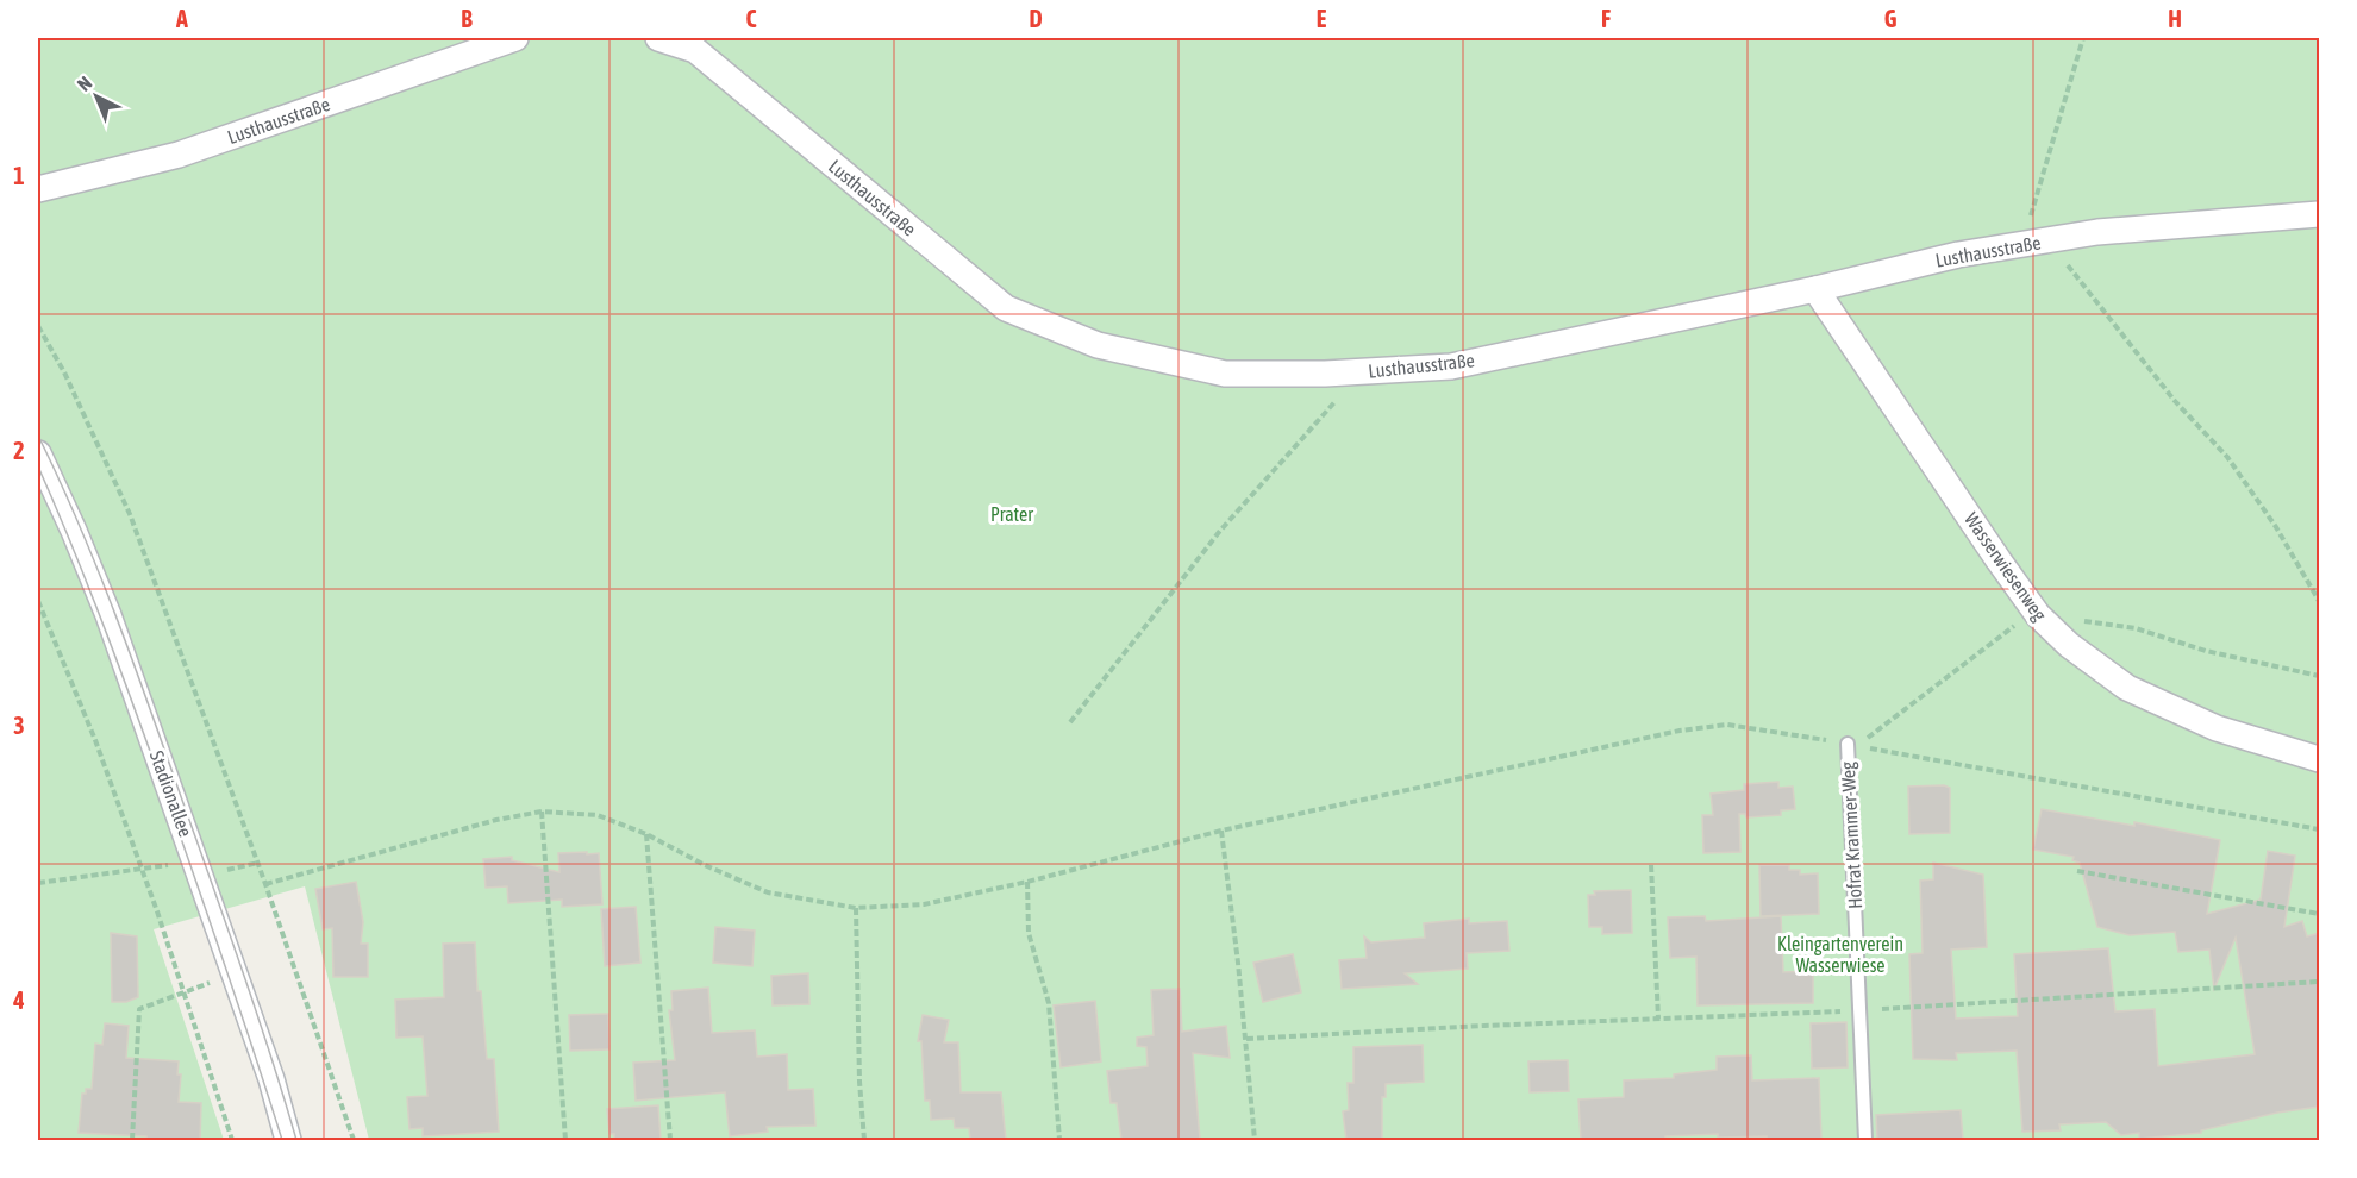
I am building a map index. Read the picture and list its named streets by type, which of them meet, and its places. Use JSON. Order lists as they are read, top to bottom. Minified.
{"streets":{"street":["Lusthausstraße","Wasserwiesenweg","Stadionallee"],"lane":["Hofrat Krammer-Weg"]},"crossings":[["Lusthausstraße","Wasserwiesenweg"]],"parks":["Prater","Kleingartenverein Wasserwiese"],"north":"top left","grid":{"columns":["A","B","C","D","E","F","G","H"],"rows":["1","2","3","4"]}}
